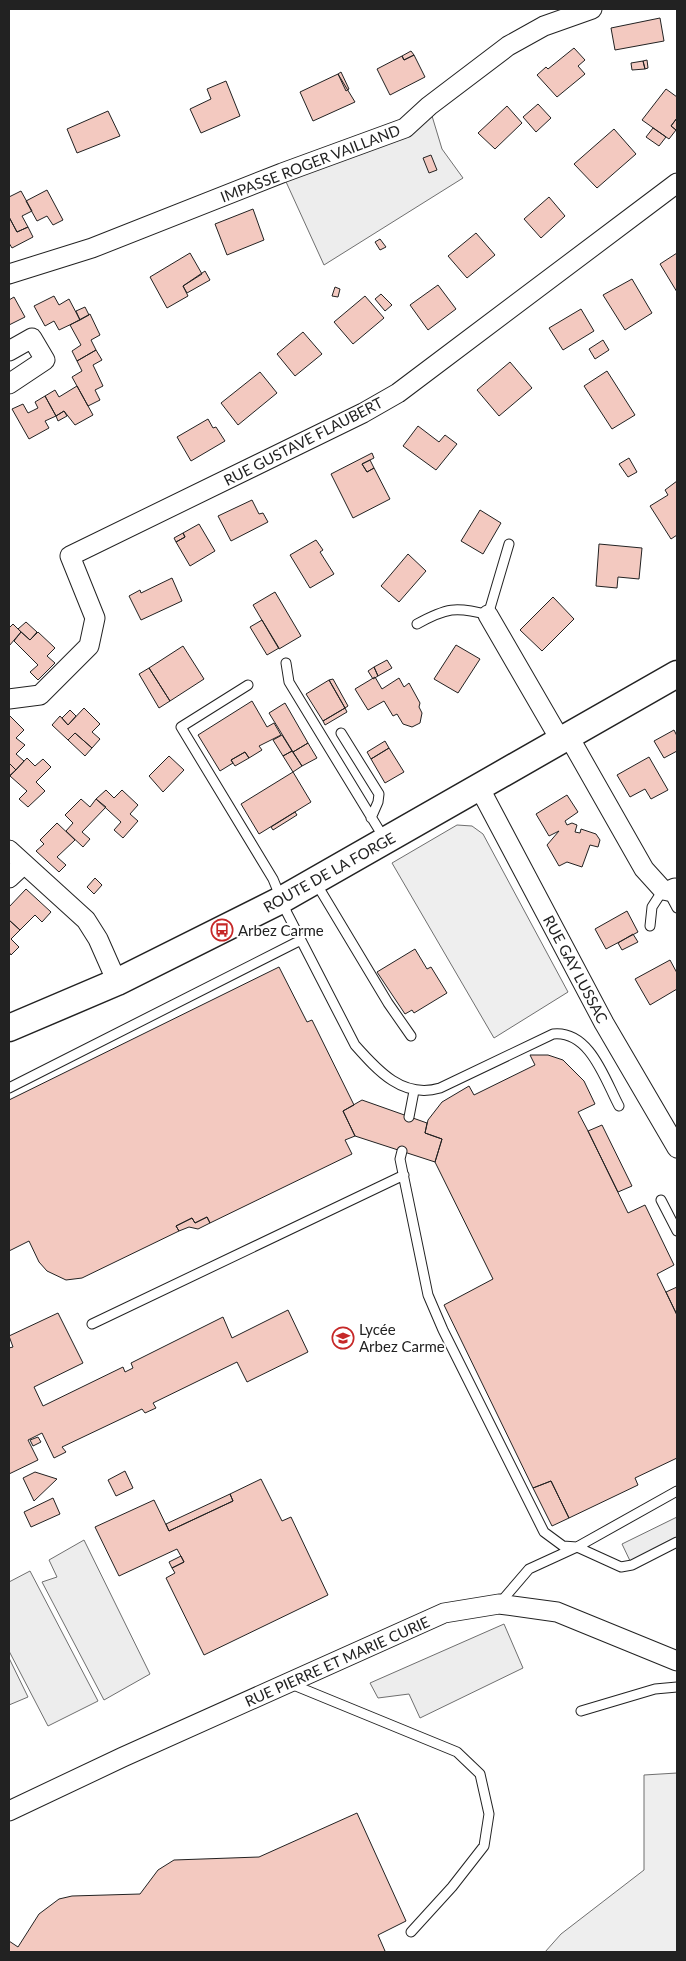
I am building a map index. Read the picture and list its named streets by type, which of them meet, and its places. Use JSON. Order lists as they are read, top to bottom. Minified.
{"streets":{"main road":["ROUTE DE LA FORGE"],"street":["IMPASSE ROGER VAILLAND","RUE GUSTAVE FLAUBERT","RUE GAY LUSSAC","RUE PIERRE ET MARIE CURIE"]},"crossings":[["ROUTE DE LA FORGE","RUE GAY LUSSAC"]],"places":{"bus stop":["Arbez Carme"],"school or university":["Lycée Arbez Carme"]}}
